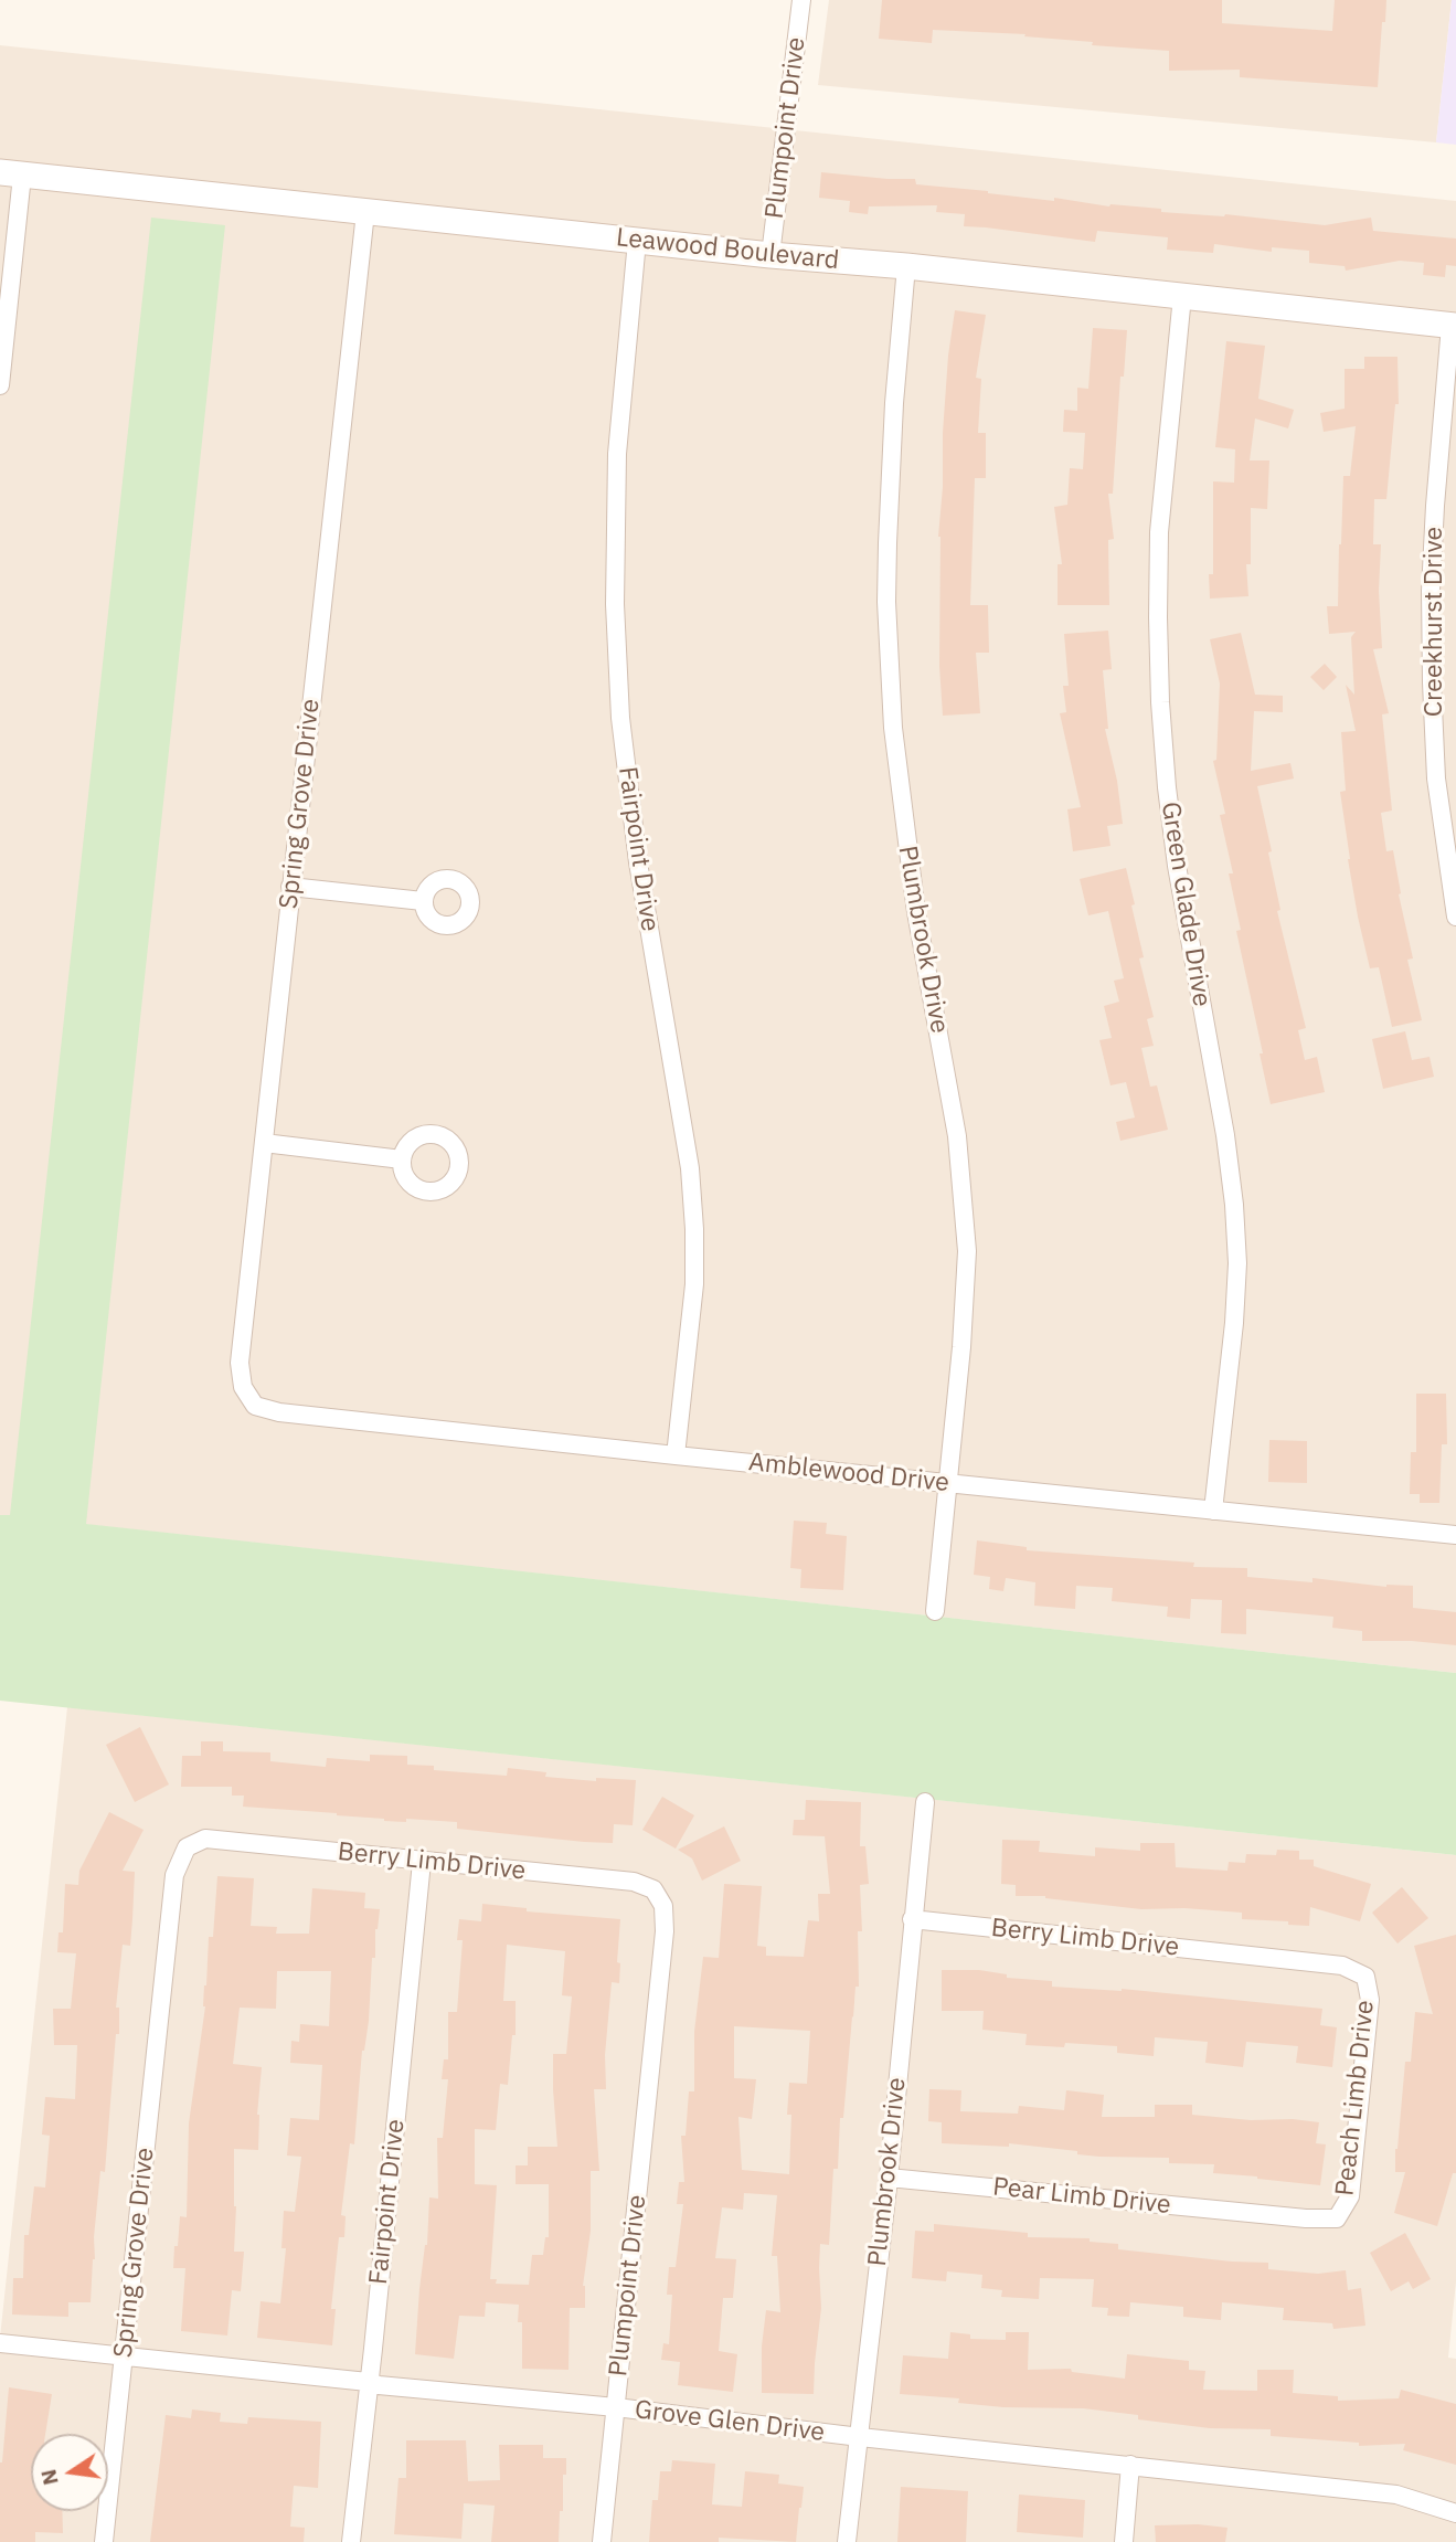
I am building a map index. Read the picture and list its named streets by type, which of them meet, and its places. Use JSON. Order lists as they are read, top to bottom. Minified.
{"streets":{"street":["Plumpoint Drive","Leawood Boulevard","Creekhurst Drive","Spring Grove Drive","Fairpoint Drive","Green Glade Drive","Plumbrook Drive","Amblewood Drive","Berry Limb Drive","Peach Limb Drive","Pear Limb Drive","Grove Glen Drive"]},"crossings":[["Plumpoint Drive","Leawood Boulevard"],["Plumpoint Drive","Berry Limb Drive"],["Plumpoint Drive","Grove Glen Drive"],["Leawood Boulevard","Creekhurst Drive"],["Leawood Boulevard","Spring Grove Drive"],["Leawood Boulevard","Fairpoint Drive"],["Leawood Boulevard","Green Glade Drive"],["Leawood Boulevard","Plumbrook Drive"],["Spring Grove Drive","Amblewood Drive"],["Spring Grove Drive","Berry Limb Drive"],["Spring Grove Drive","Grove Glen Drive"],["Fairpoint Drive","Amblewood Drive"],["Fairpoint Drive","Berry Limb Drive"],["Fairpoint Drive","Grove Glen Drive"],["Green Glade Drive","Amblewood Drive"],["Plumbrook Drive","Amblewood Drive"],["Plumbrook Drive","Berry Limb Drive"],["Plumbrook Drive","Pear Limb Drive"],["Plumbrook Drive","Grove Glen Drive"],["Berry Limb Drive","Peach Limb Drive"],["Peach Limb Drive","Pear Limb Drive"]],"north":"left"}
